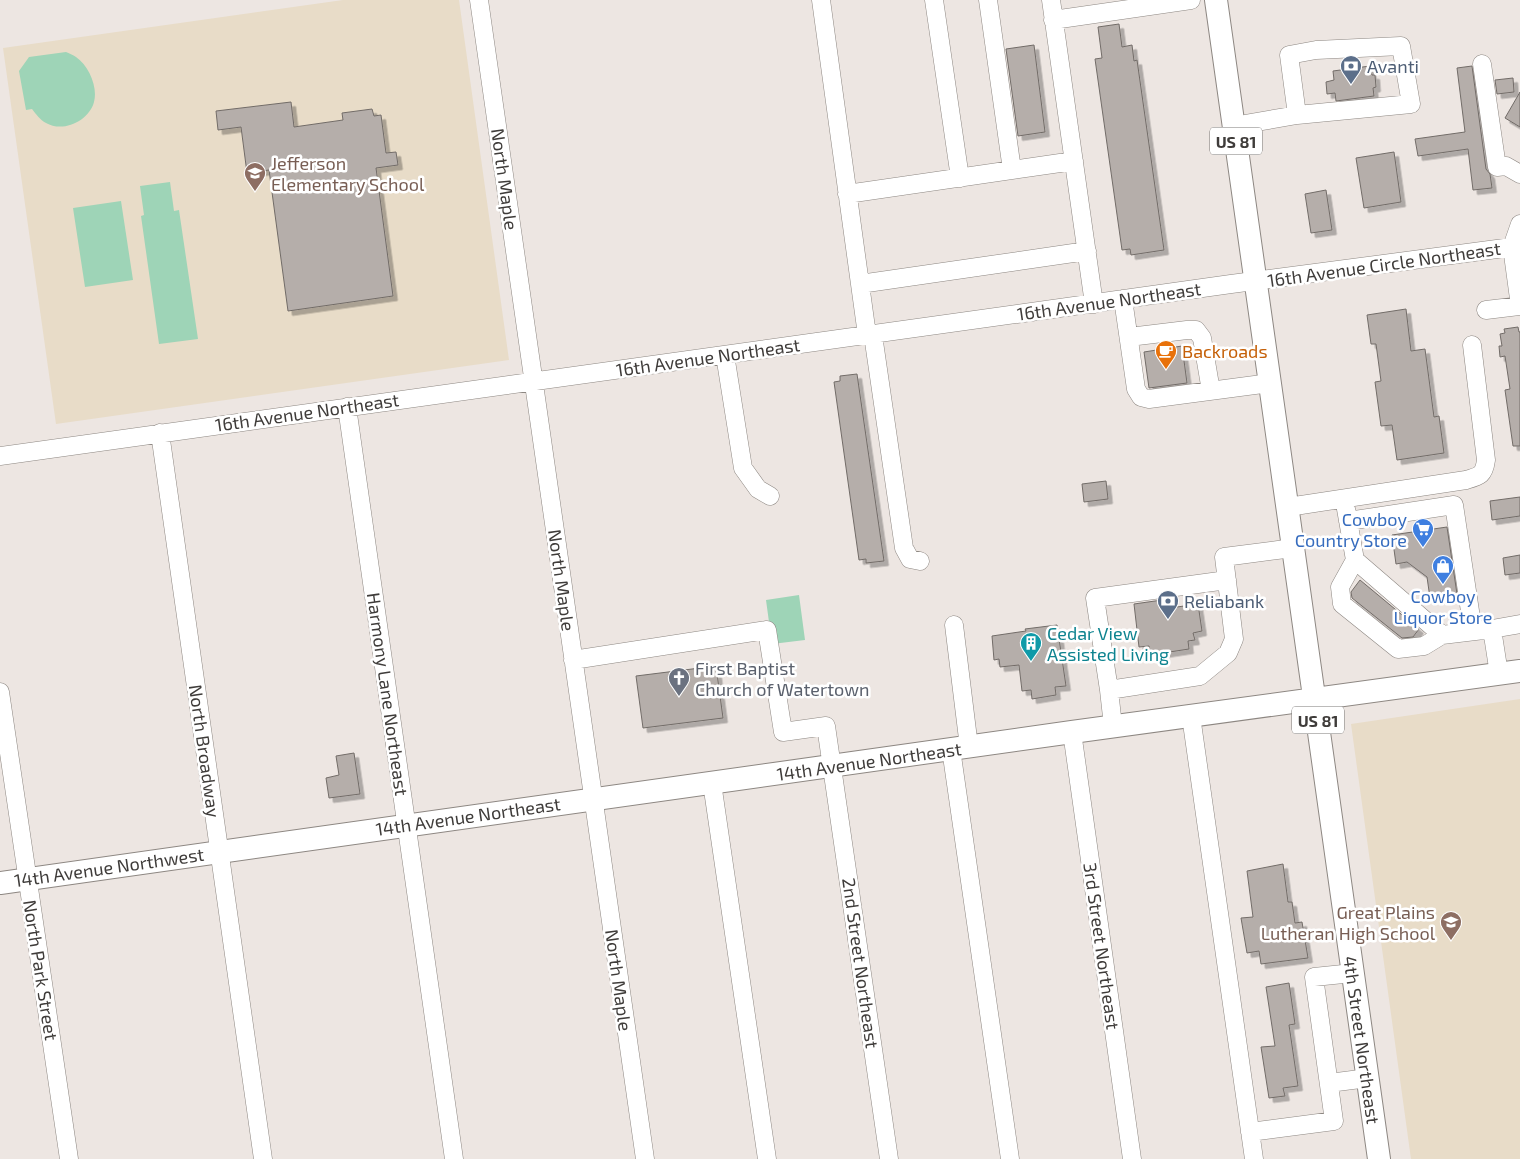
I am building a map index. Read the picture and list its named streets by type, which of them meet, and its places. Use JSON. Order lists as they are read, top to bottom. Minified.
{"streets":{"main road":["US 81","14th Avenue Northeast","14th Avenue Northwest","4th Street Northeast"],"street":["North Maple","16th Avenue Circle Northeast","16th Avenue Northeast","Harmony Lane Northeast","North Broadway","3rd Street Northeast","2nd Street Northeast","North Park Street"]},"crossings":[["North Maple","16th Avenue Northeast"],["North Maple","14th Avenue Northeast"],["North Maple","2nd Street Northeast"],["16th Avenue Circle Northeast","16th Avenue Northeast"],["16th Avenue Circle Northeast","4th Street Northeast"],["16th Avenue Northeast","Harmony Lane Northeast"],["16th Avenue Northeast","North Broadway"],["16th Avenue Northeast","4th Street Northeast"],["Harmony Lane Northeast","14th Avenue Northeast"],["North Broadway","14th Avenue Northeast"],["North Broadway","14th Avenue Northwest"],["14th Avenue Northeast","14th Avenue Northwest"],["14th Avenue Northeast","3rd Street Northeast"],["14th Avenue Northeast","2nd Street Northeast"],["14th Avenue Northeast","4th Street Northeast"],["14th Avenue Northwest","North Park Street"]],"places":{"bank":["Avanti","Reliabank"],"school or university":["Jefferson Elementary School","Great Plains Lutheran High School"],"cafe":["Backroads"],"supermarket":["Cowboy Country Store"],"shop":["Cowboy Liquor Store"],"building":["Cedar View Assisted Living"],"church":["First Baptist Church of Watertown"]}}
